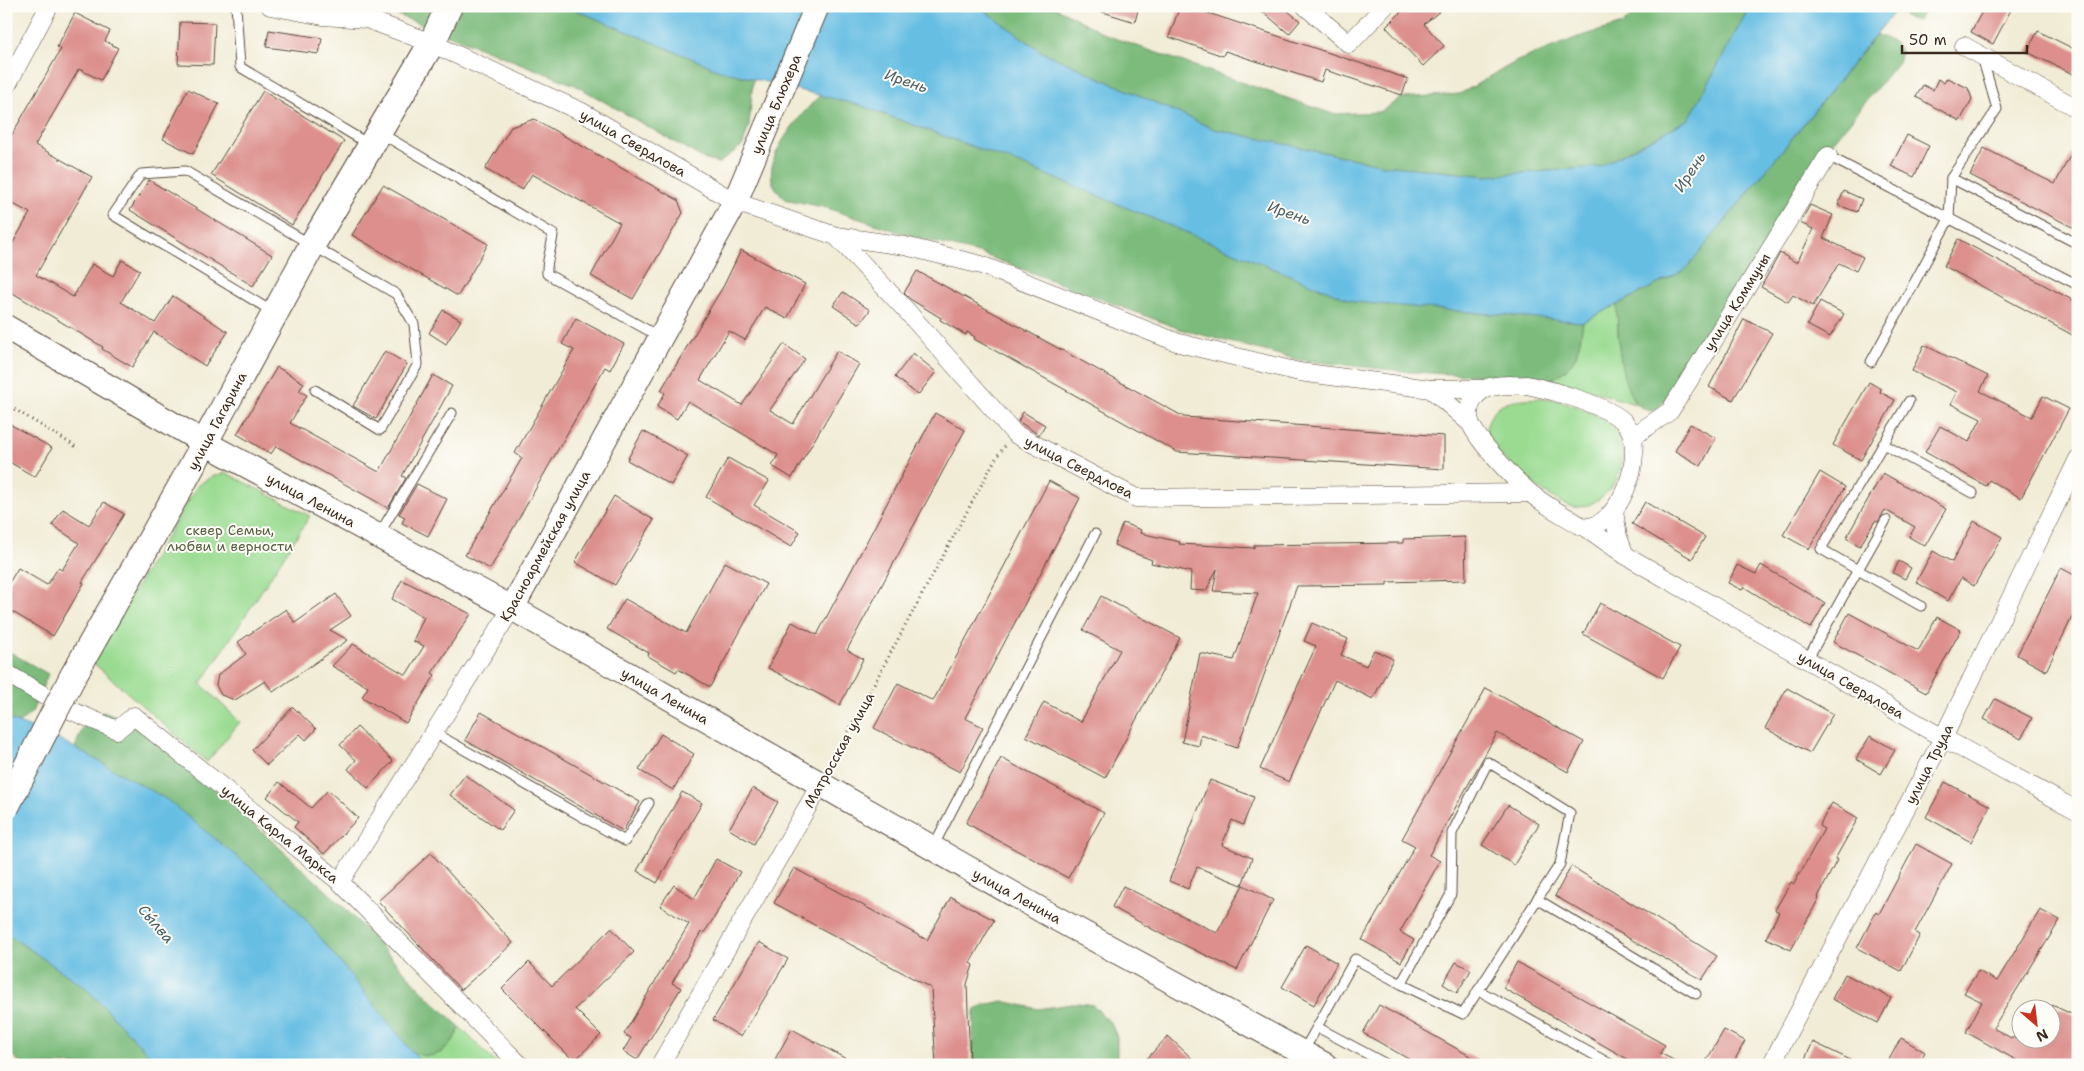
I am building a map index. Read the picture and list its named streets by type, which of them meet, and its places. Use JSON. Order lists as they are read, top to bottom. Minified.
{"streets":{"main road":["улица Гагарина"],"street":["улица Блюхера","улица Свердлова","улица Коммуны","улица Ленина","Красноармейская улица","Матросская улица","улица Труда","улица Карла Маркса"]},"crossings":[["улица Блюхера","улица Свердлова"],["улица Блюхера","Красноармейская улица"],["улица Свердлова","улица Коммуны"],["улица Свердлова","улица Гагарина"],["улица Свердлова","Красноармейская улица"],["улица Свердлова","Матросская улица"],["улица Свердлова","улица Труда"],["улица Гагарина","улица Ленина"],["улица Ленина","Красноармейская улица"],["улица Ленина","Матросская улица"],["Красноармейская улица","улица Карла Маркса"]],"water":["Ирень","Сы́лва"],"parks":["сквер Семьи, любви и верности"],"scale_bar":"50 m","north":"bottom right"}
